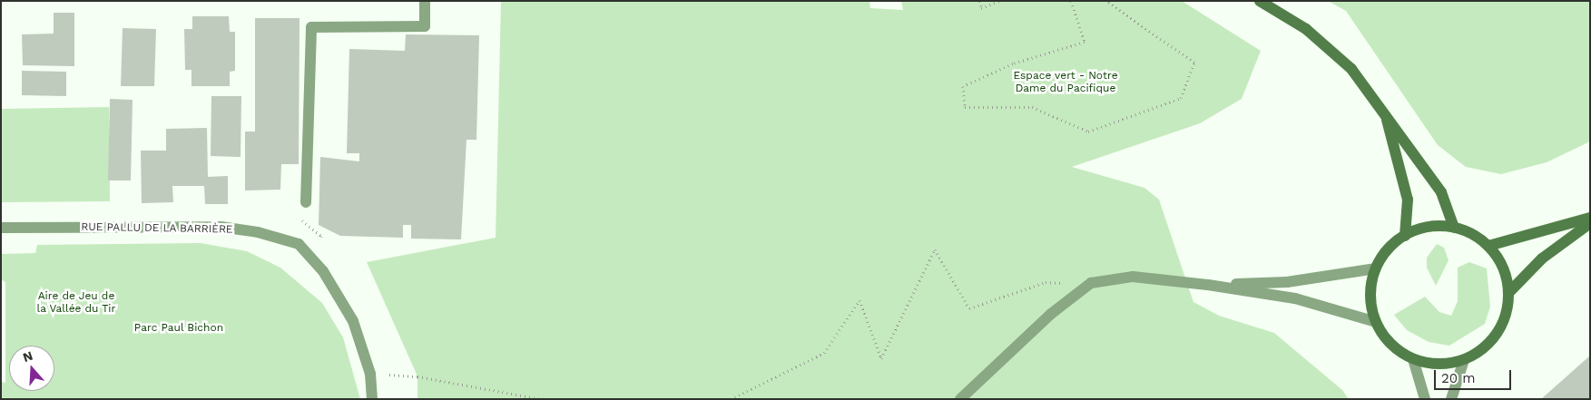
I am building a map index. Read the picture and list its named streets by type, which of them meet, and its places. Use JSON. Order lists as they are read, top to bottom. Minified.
{"streets":{"street":["RUE PALLU DE LA BARRIÈRE"]},"parks":["Espace vert - Notre Dame du Pacifique","Aire de Jeu de la Vallée du Tir","Parc Paul Bichon"],"scale_bar":"20 m","north":"top"}
